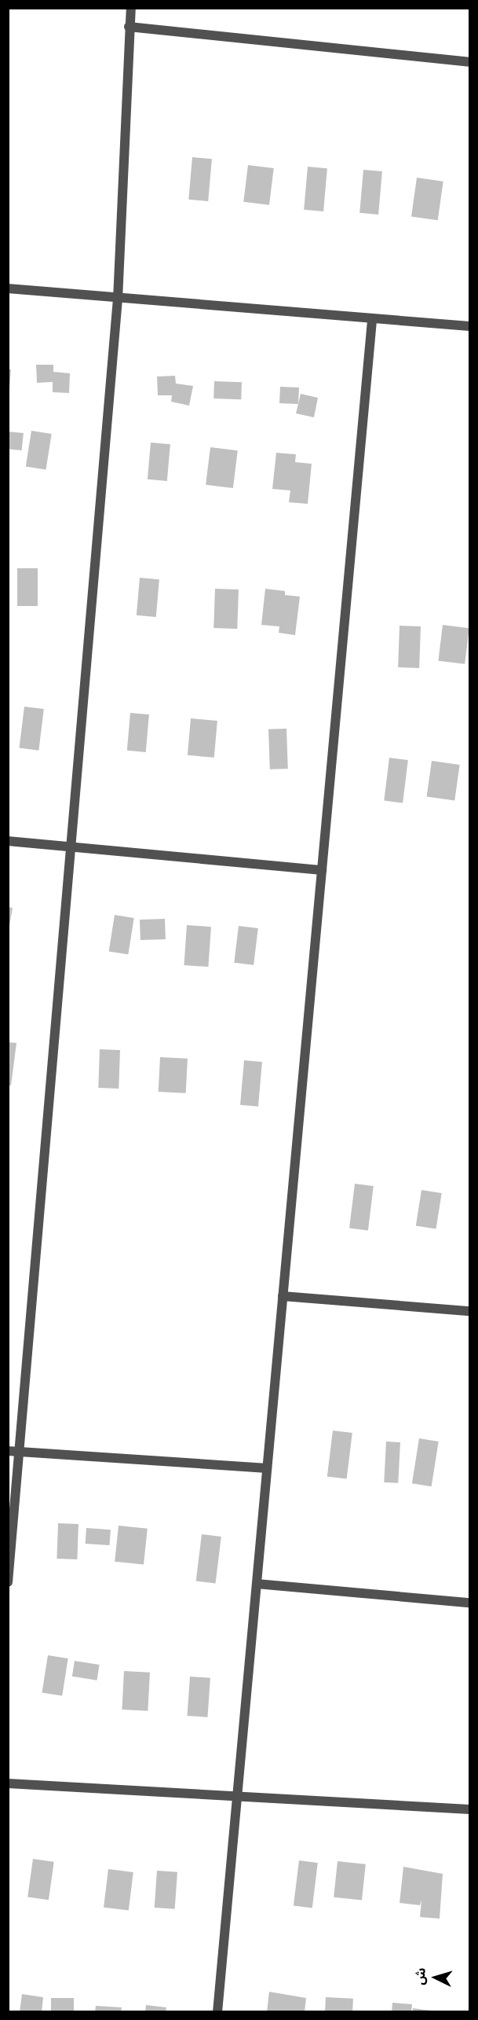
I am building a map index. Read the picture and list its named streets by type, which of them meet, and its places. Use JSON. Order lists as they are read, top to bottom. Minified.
{"north":"left"}
